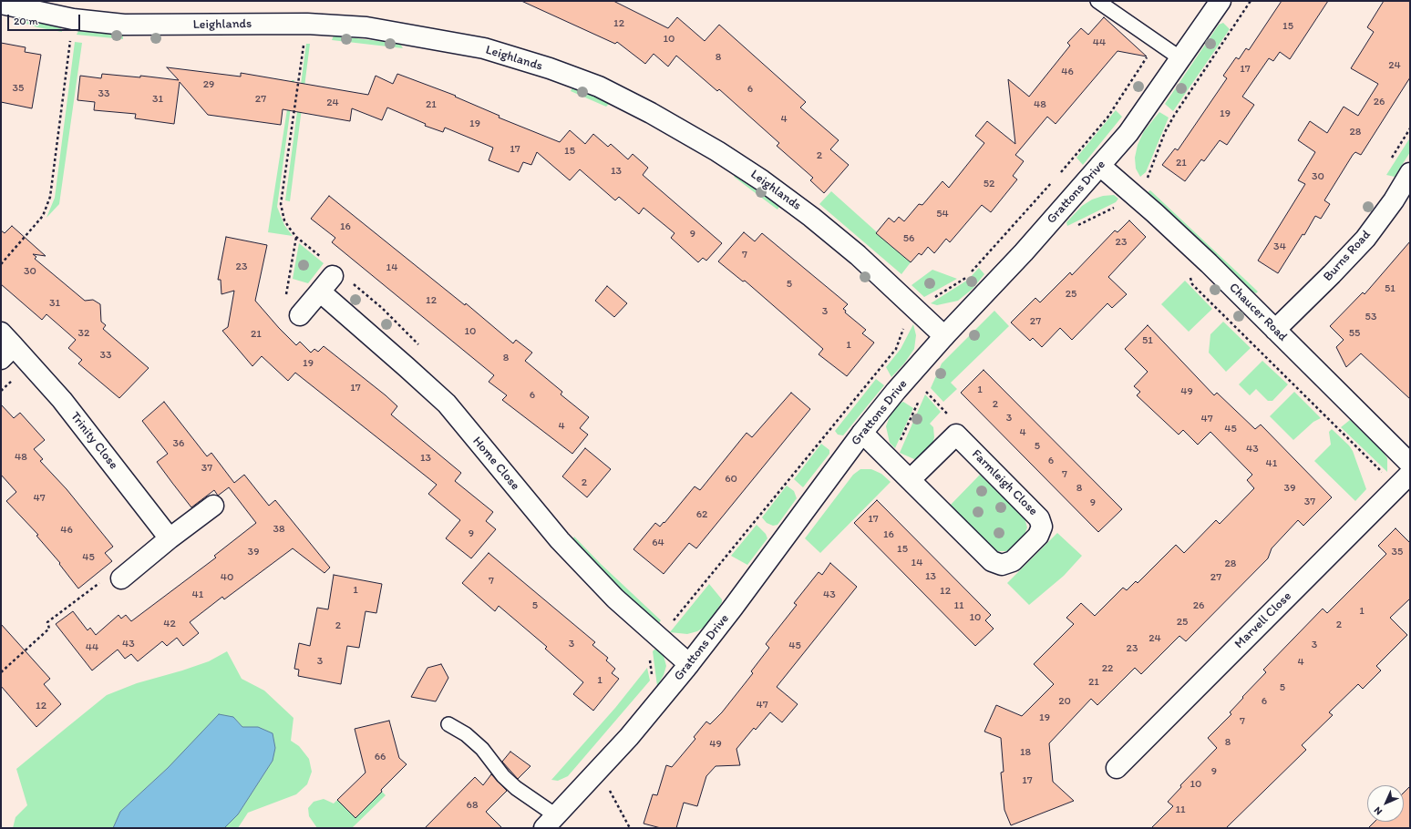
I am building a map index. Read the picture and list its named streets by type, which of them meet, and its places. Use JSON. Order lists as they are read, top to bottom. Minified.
{"streets":{"street":["Leighlands","Grattons Drive","Burns Road","Chaucer Road","Trinity Close","Home Close","Farmleigh Close","Marvell Close"]},"crossings":[["Leighlands","Grattons Drive"],["Grattons Drive","Chaucer Road"],["Grattons Drive","Home Close"],["Grattons Drive","Farmleigh Close"],["Burns Road","Chaucer Road"]],"house_numbers":["12","15","10","44","8","24","17","46","29","35","6","33","31","27","26","24","21","48","19","4","19","28","17","15","2","21","13","30","52","54","16","9","56","23","34","7","23","14","30","5","51","25","12","31","3","53","27","10","32","55","21","51","1","33","8","19","17","1","49","6","2","3","47","4","45","4","36","5","43","48","13","6","41","37","7","60","2","8","39","47","37","9","62","17","38","46","9","16","64","15","39","35","45","14","28","13","40","27","7","1","12","41","43","5","11","26","1","10","25","42","2","2","24","43","3","3","45","44","23","3","4","22","1","21","5","20","6","47","12","19","7","8","49","18","66","9","17","10","68","11"],"scale_bar":"20 m","north":"bottom left"}
